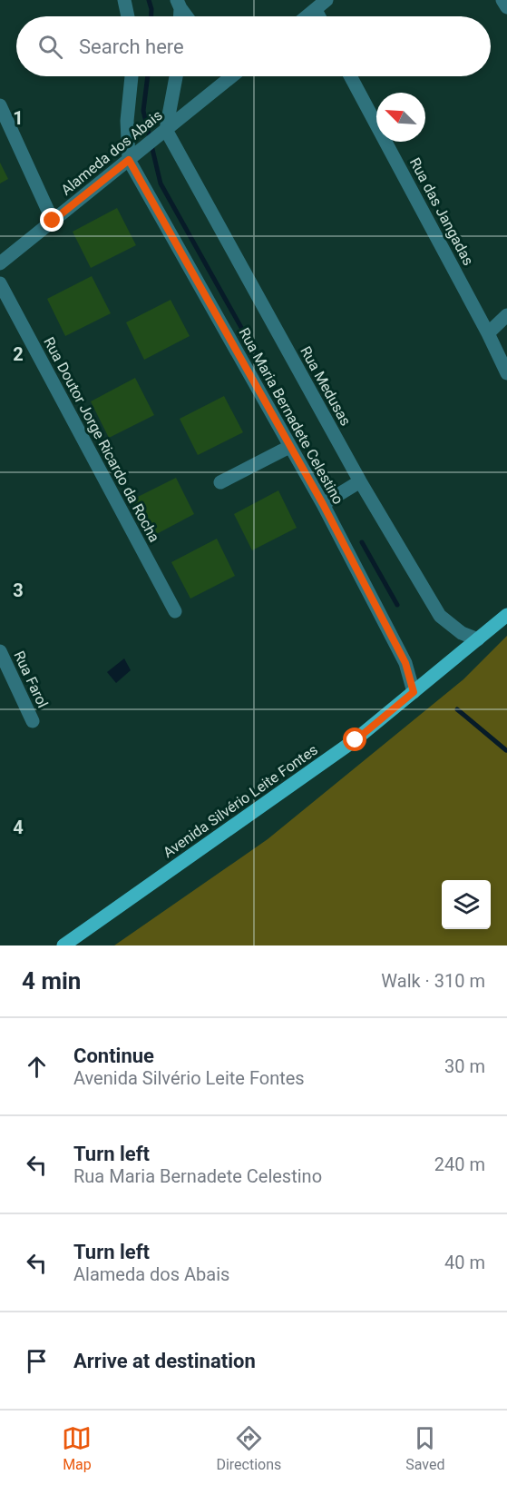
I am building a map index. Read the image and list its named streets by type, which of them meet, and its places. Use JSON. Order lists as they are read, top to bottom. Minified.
{"streets":{"main road":["Avenida Silvério Leite Fontes"],"street":["Alameda dos Abais","Rua das Jangadas","Rua Medusas","Rua Maria Bernadete Celestino","Rua Doutor Jorge Ricardo da Rocha","Rua Farol"]},"crossings":[["Alameda dos Abais","Rua Medusas"],["Alameda dos Abais","Rua Maria Bernadete Celestino"],["Rua Medusas","Avenida Silvério Leite Fontes"],["Rua Maria Bernadete Celestino","Avenida Silvério Leite Fontes"]],"north":"top left","page":{"search":"Search here","heading":["4 min","Walk · 310 m"],"list":[["Continue","Avenida Silvério Leite Fontes","30 m"],["Turn left","Rua Maria Bernadete Celestino","240 m"],["Turn left","Alameda dos Abais","40 m"],"Arrive at destination"],"nav":["Map","Directions","Saved"]},"grid":{"rows":["1","2","3","4"]}}
